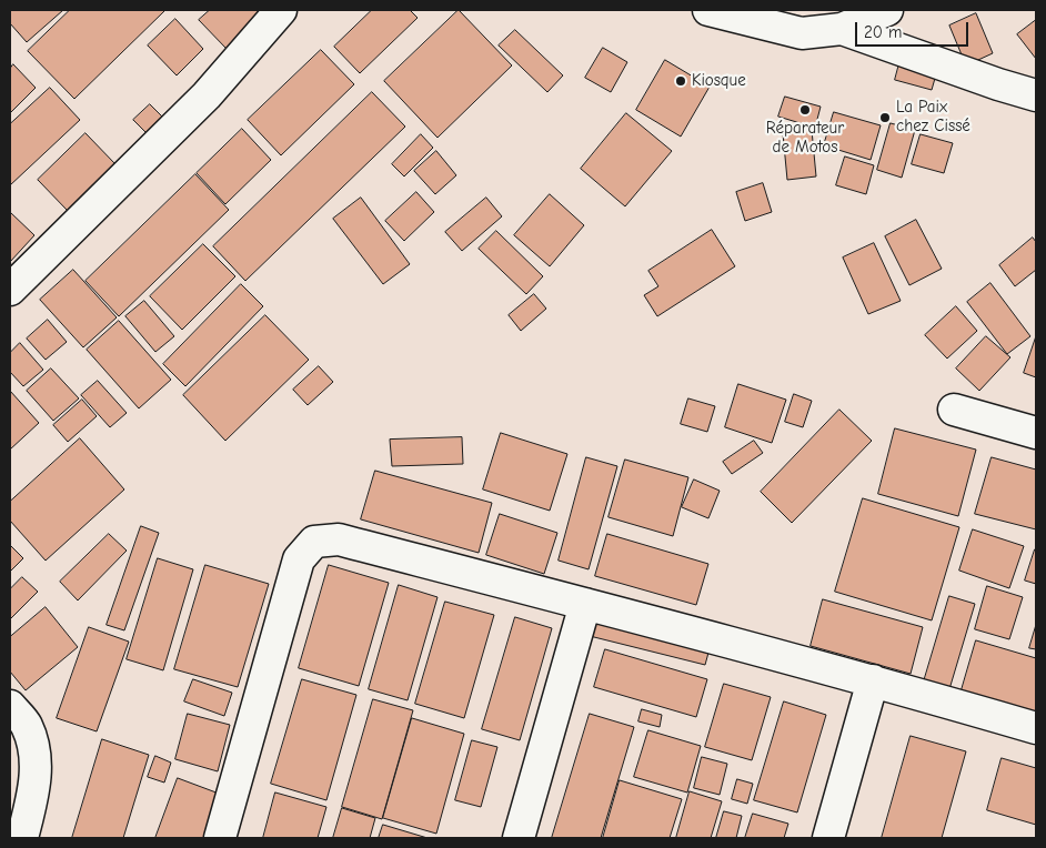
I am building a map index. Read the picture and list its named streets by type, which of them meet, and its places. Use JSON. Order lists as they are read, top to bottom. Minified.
{"places":["Kiosque","Réparateur de Motos","La Paix chez Cissé"],"scale_bar":"20 m"}
